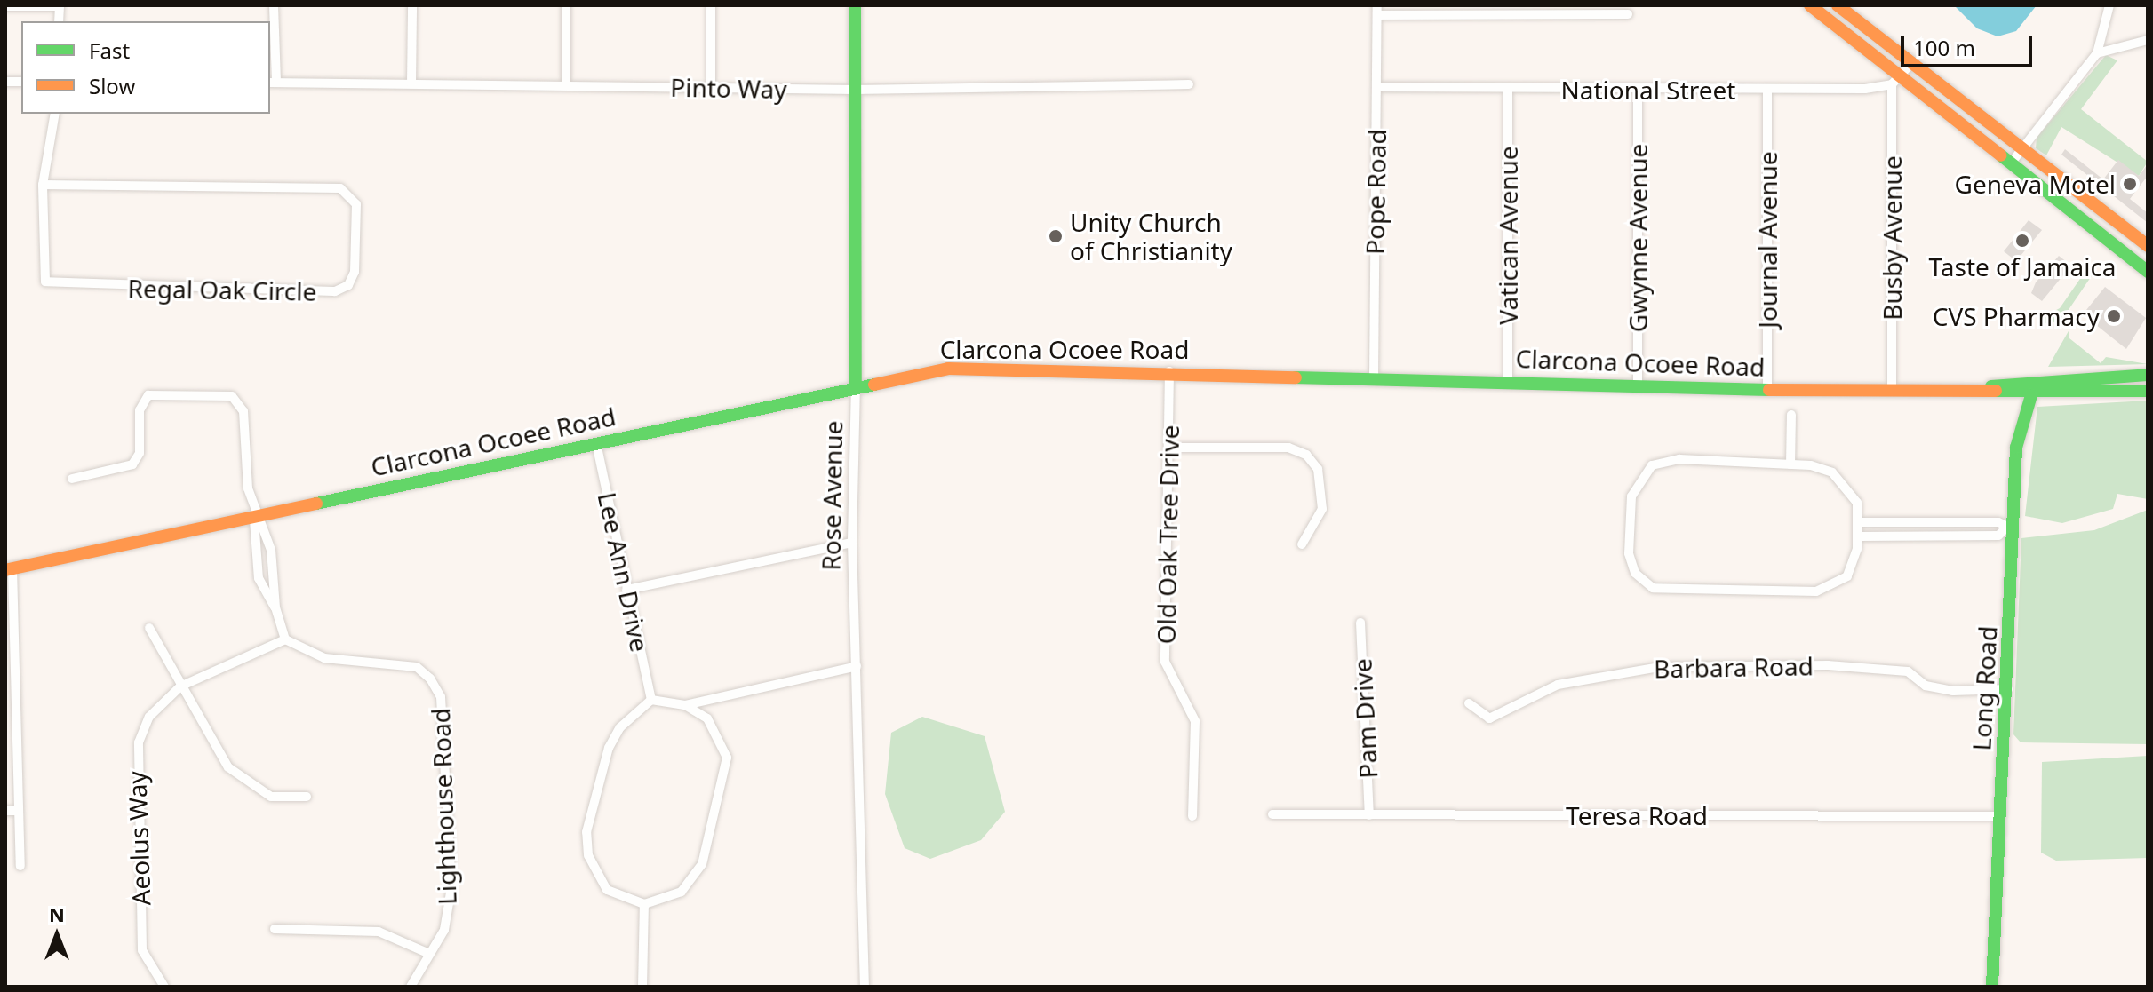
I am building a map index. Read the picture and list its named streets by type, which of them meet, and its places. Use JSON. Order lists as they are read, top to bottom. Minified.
{"streets":{"main road":["Clarcona Ocoee Road","Rose Avenue","Long Road"],"street":["Pinto Way","National Street","Pope Road","Vatican Avenue","Gwynne Avenue","Busby Avenue","Journal Avenue","Regal Oak Circle","Old Oak Tree Drive","Lee Ann Drive","Barbara Road","Pam Drive","Lighthouse Road","Teresa Road","Aeolus Way"]},"crossings":[["Pinto Way","Rose Avenue"],["National Street","Pope Road"],["National Street","Vatican Avenue"],["National Street","Gwynne Avenue"],["National Street","Busby Avenue"],["National Street","Journal Avenue"],["Pope Road","Clarcona Ocoee Road"],["Vatican Avenue","Clarcona Ocoee Road"],["Gwynne Avenue","Clarcona Ocoee Road"],["Busby Avenue","Clarcona Ocoee Road"],["Journal Avenue","Clarcona Ocoee Road"],["Clarcona Ocoee Road","Rose Avenue"],["Clarcona Ocoee Road","Old Oak Tree Drive"],["Clarcona Ocoee Road","Lee Ann Drive"],["Clarcona Ocoee Road","Long Road"],["Barbara Road","Long Road"],["Long Road","Teresa Road"],["Pam Drive","Teresa Road"],["Lighthouse Road","Aeolus Way"]],"places":["Geneva Motel","Unity Church of Christianity","Taste of Jamaica","CVS Pharmacy"],"legend":["Fast","Slow"],"scale_bar":"100 m","north":"top"}
